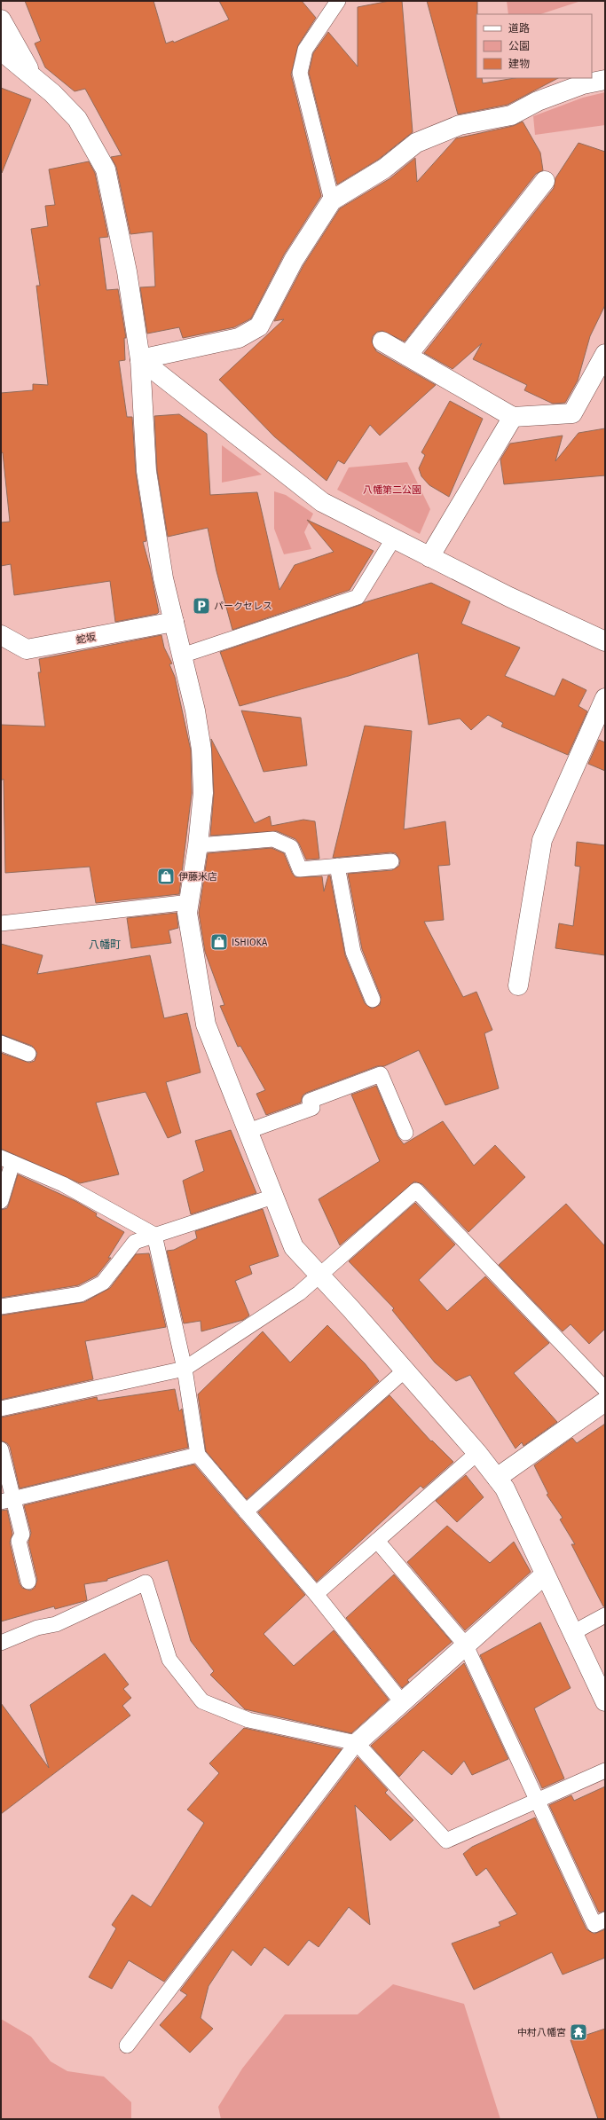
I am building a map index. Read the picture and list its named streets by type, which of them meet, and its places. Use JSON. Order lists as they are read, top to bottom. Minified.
{"streets":{"street":["蛇坂"]},"districts":["八幡町"],"parks":["八幡第二公園"],"places":{"parking":["パークセレス"],"shop":["伊藤米店","ISHIOKA"],"temple":["中村八幡宮"]},"legend":["道路","公園","建物"]}
